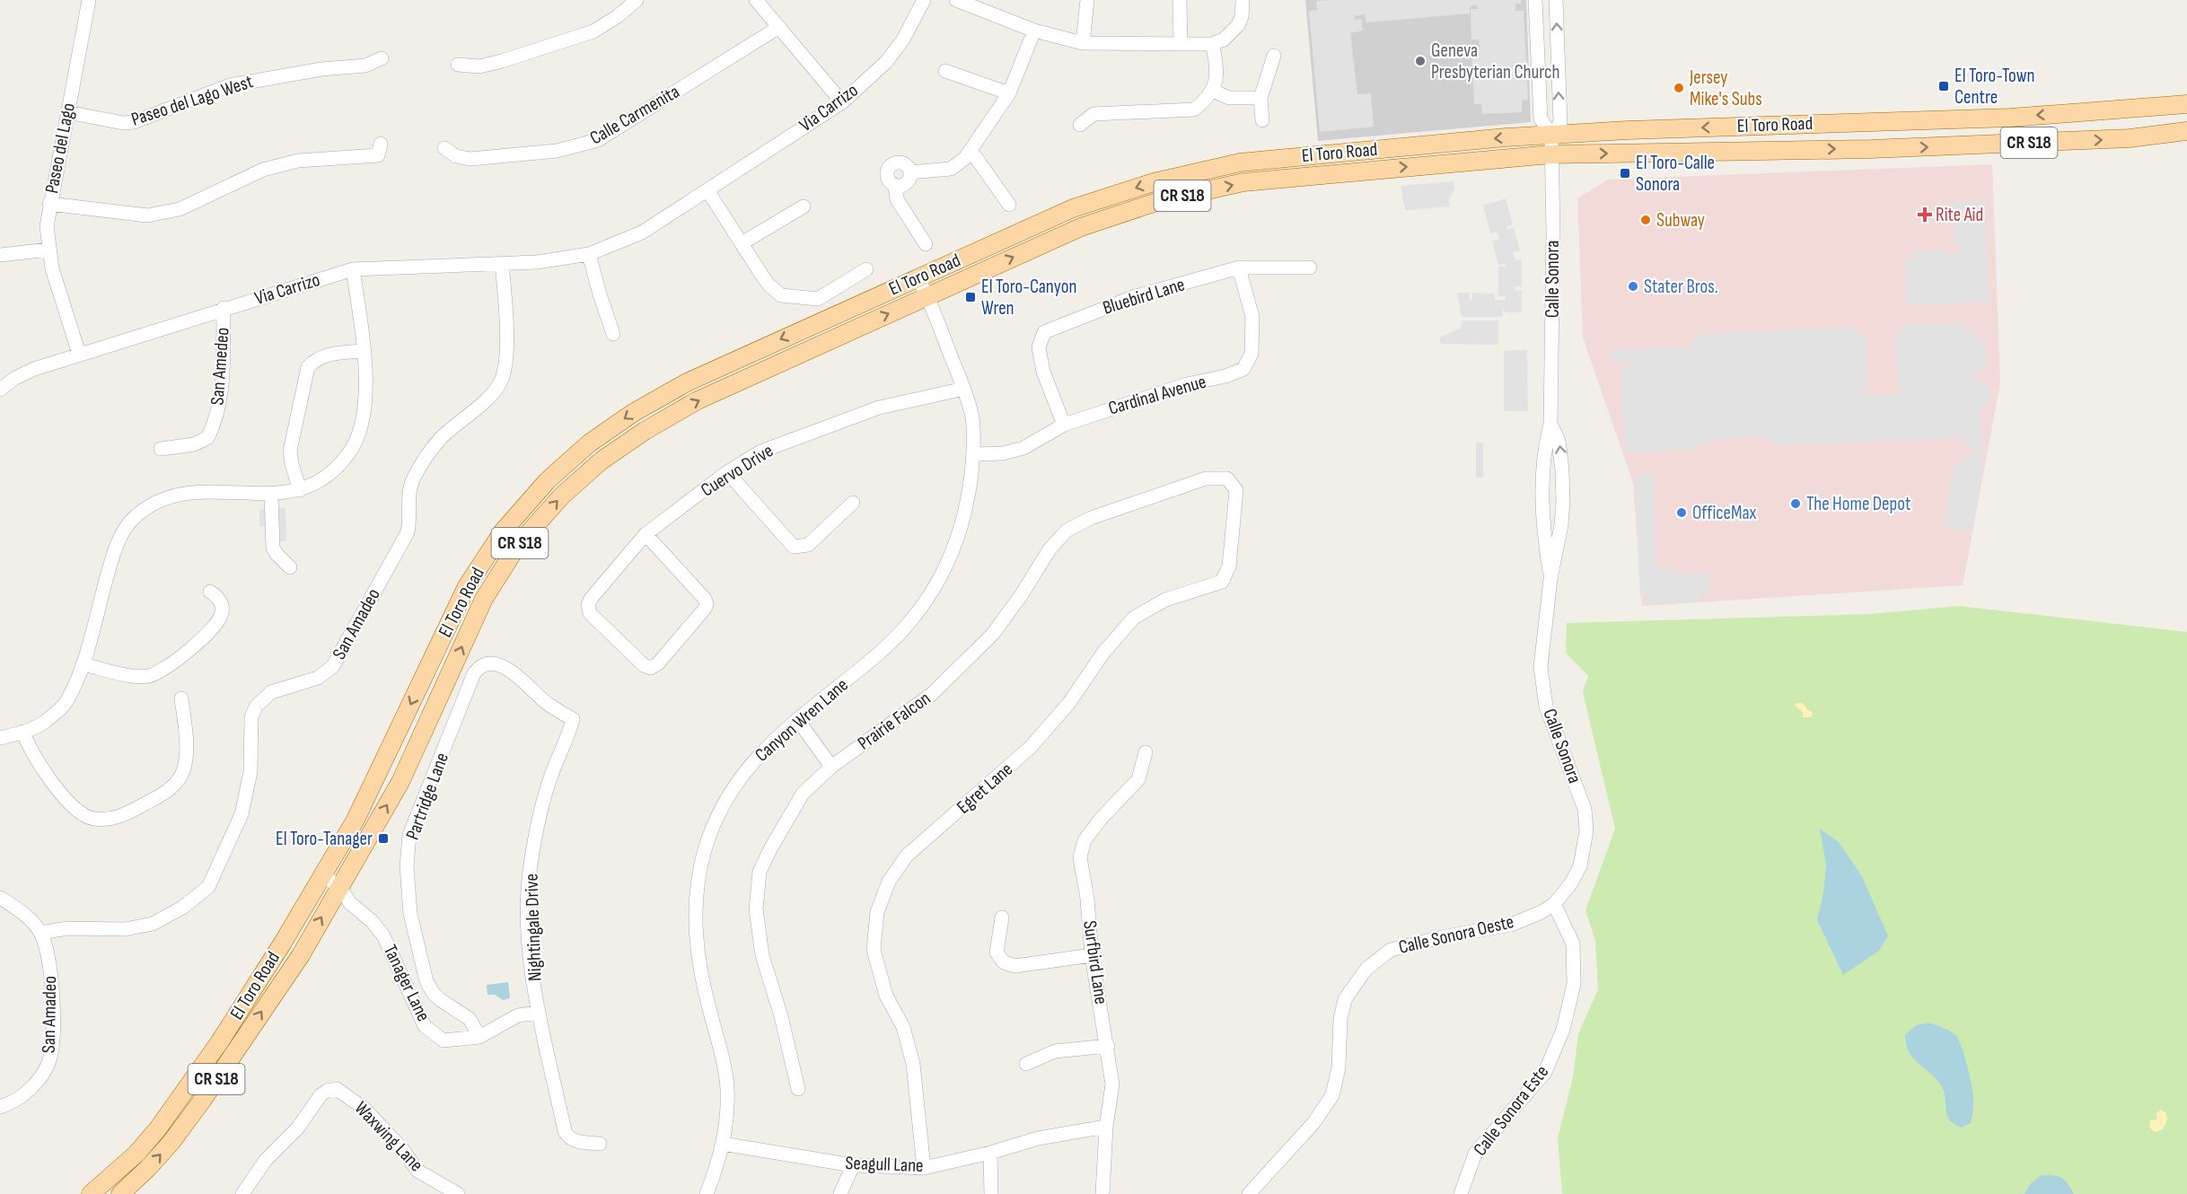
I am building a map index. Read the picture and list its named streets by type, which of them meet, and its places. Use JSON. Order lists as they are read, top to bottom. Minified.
{"streets":{"main road":["El Toro Road","CR S18"],"street":["Paseo del Lago West","Via Carrizo","Calle Carmenita","Paseo del Lago","Calle Sonora","Bluebird Lane","San Amedeo","Cardinal Avenue","Cuervo Drive","San Amadeo","Canyon Wren Lane","Prairie Falcon","Egret Lane","Partridge Lane","Nightingale Drive","Calle Sonora Oeste","Surfbird Lane","Tanager Lane","Calle Sonora Este","Waxwing Lane","Seagull Lane"]},"crossings":[["Paseo del Lago West","Paseo del Lago"],["Via Carrizo","Paseo del Lago"],["Via Carrizo","San Amedeo"],["Via Carrizo","San Amadeo"],["El Toro Road","Calle Sonora"],["El Toro Road","Canyon Wren Lane"],["El Toro Road","Tanager Lane"],["Calle Sonora","Calle Sonora Oeste"],["Calle Sonora","Calle Sonora Este"],["Bluebird Lane","Cardinal Avenue"],["Cardinal Avenue","Canyon Wren Lane"],["Cuervo Drive","Canyon Wren Lane"],["Canyon Wren Lane","Seagull Lane"],["Prairie Falcon","Egret Lane"],["Egret Lane","Seagull Lane"],["Partridge Lane","Nightingale Drive"],["Partridge Lane","Tanager Lane"],["Nightingale Drive","Tanager Lane"],["Calle Sonora Oeste","Calle Sonora Este"],["Surfbird Lane","Seagull Lane"]],"places":{"other":["Geneva Presbyterian Church","Jersey Mike's Subs","Subway","Stater Bros.","The Home Depot","OfficeMax"],"transit":["El Toro-Town Centre","El Toro-Calle Sonora","El Toro-Canyon Wren","El Toro-Tanager"],"health":["Rite Aid"]}}
